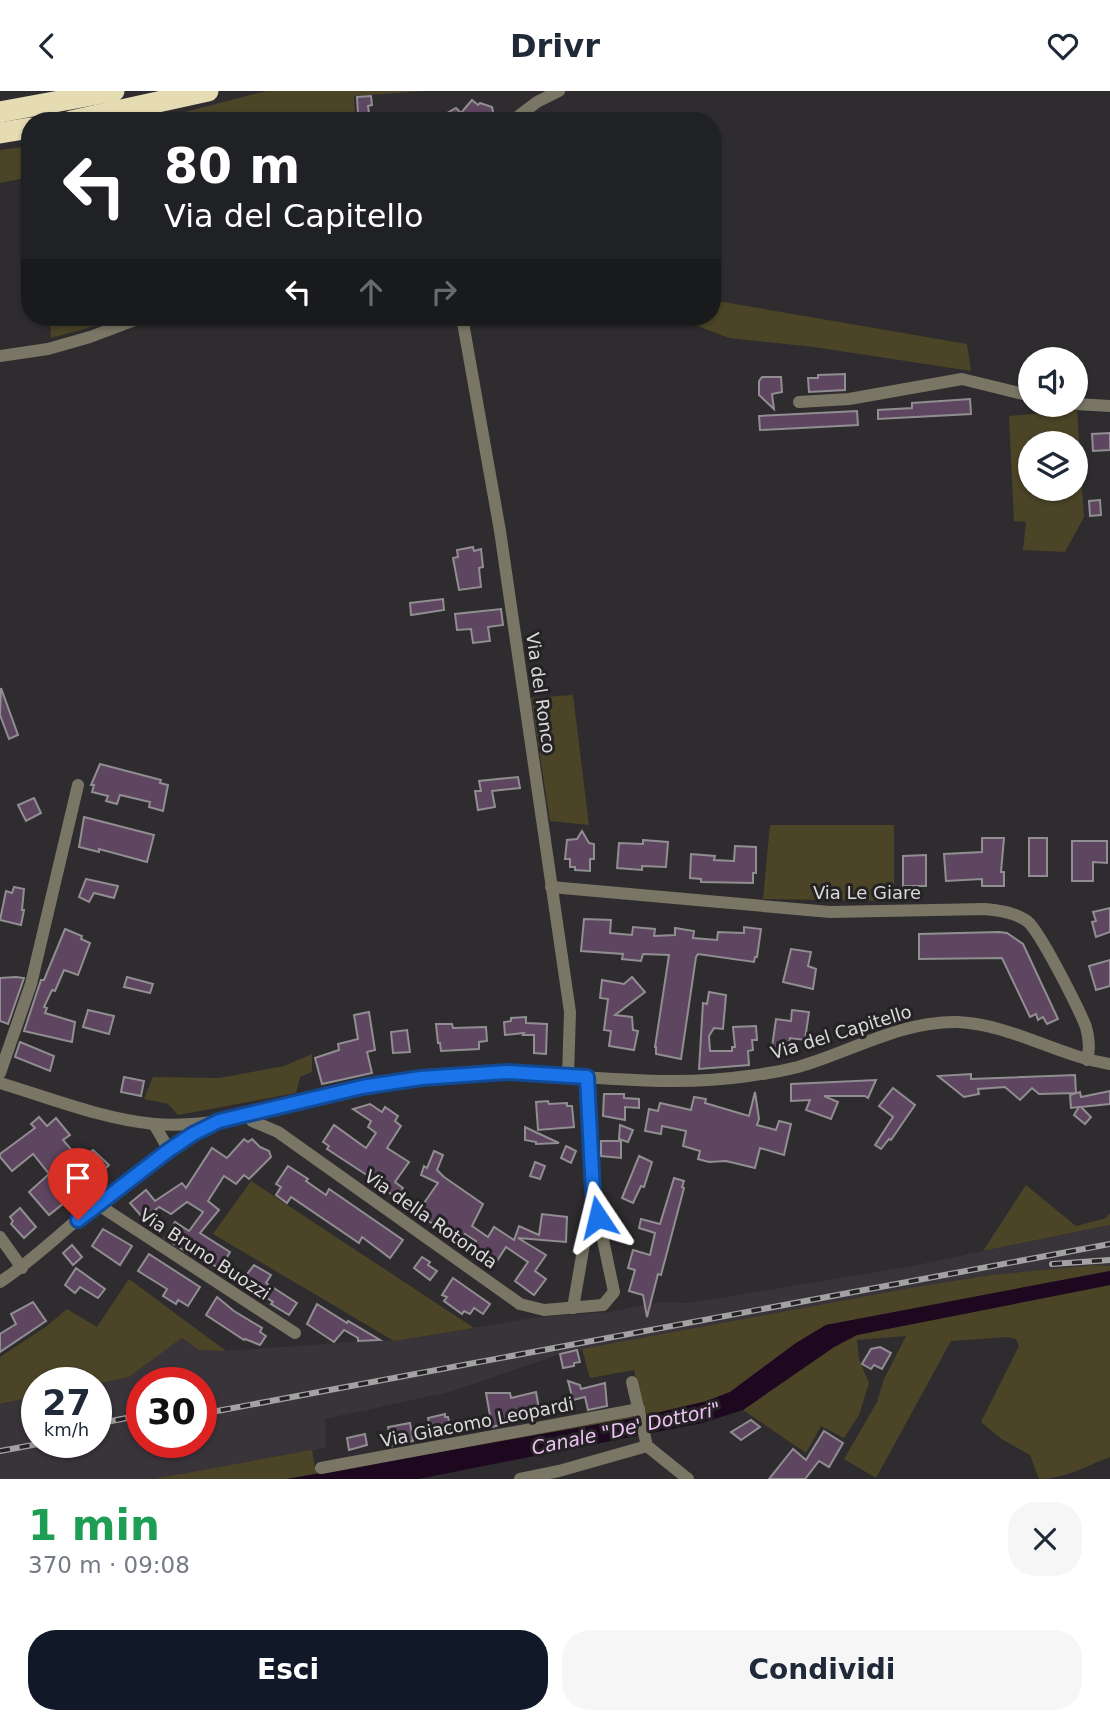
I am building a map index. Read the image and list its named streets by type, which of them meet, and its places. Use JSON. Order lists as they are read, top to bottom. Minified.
{"streets":{"street":["Via del Ronco","Via Le Giare","Via del Capitello","Via della Rotonda","Via Bruno Buozzi","Via Giacomo Leopardi"]},"crossings":[["Via del Ronco","Via Le Giare"],["Via del Ronco","Via del Capitello"],["Via Le Giare","Via del Capitello"],["Via del Capitello","Via della Rotonda"]],"water":["Canale \"De' Dottori\""],"page":{"header":"Drivr","turn":["80 m","Via del Capitello"],"speed":"27 km/h","limit":"30","heading":["1 min","370 m · 09:08"],"buttons":["Esci","Condividi"]}}
